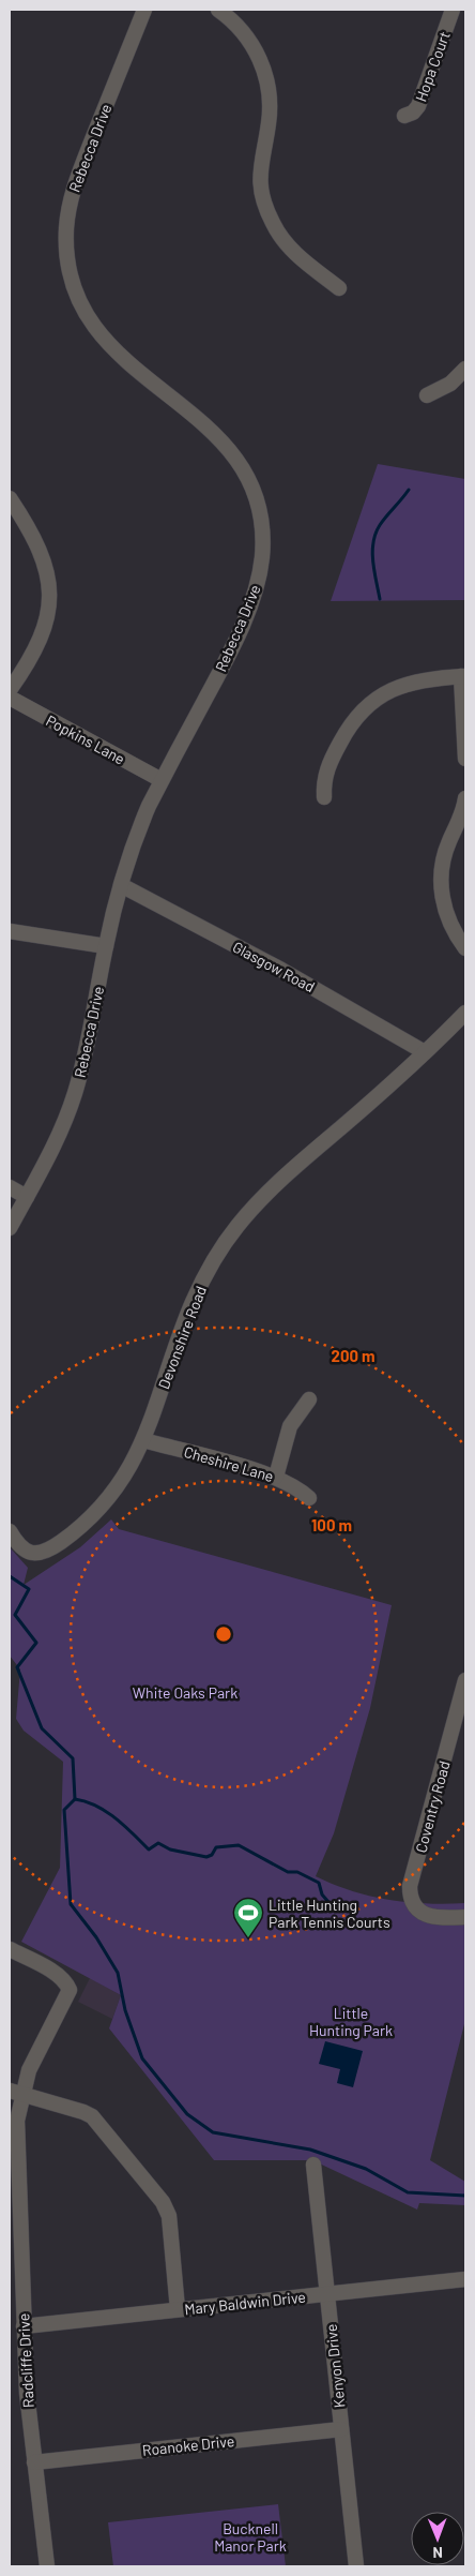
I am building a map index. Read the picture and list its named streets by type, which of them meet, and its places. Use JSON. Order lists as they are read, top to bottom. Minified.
{"streets":{"street":["Hopa Court","Rebecca Drive","Popkins Lane","Glasgow Road","Devonshire Road","Cheshire Lane","Coventry Road","Mary Baldwin Drive","Radcliffe Drive","Kenyon Drive","Roanoke Drive"]},"crossings":[["Rebecca Drive","Popkins Lane"],["Rebecca Drive","Glasgow Road"],["Glasgow Road","Devonshire Road"],["Devonshire Road","Cheshire Lane"],["Mary Baldwin Drive","Radcliffe Drive"],["Mary Baldwin Drive","Kenyon Drive"],["Radcliffe Drive","Roanoke Drive"],["Kenyon Drive","Roanoke Drive"]],"parks":["White Oaks Park","Little Hunting Park","Bucknell Manor Park"],"places":{"sports":["Little Hunting Park Tennis Courts"]},"north":"bottom","rings":["200 m","100 m"]}
